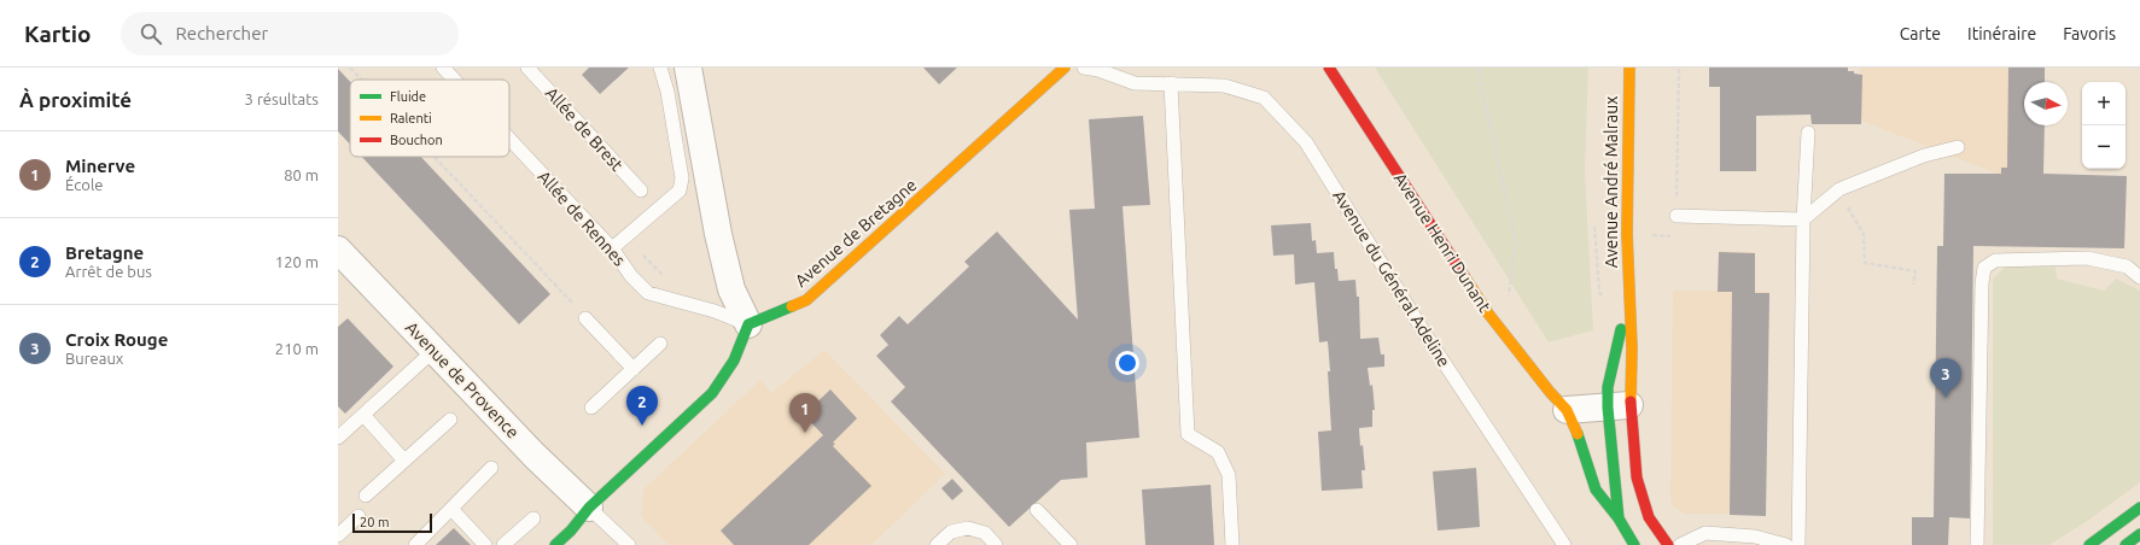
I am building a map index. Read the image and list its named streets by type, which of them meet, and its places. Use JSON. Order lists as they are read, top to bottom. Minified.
{"streets":{"street":["Avenue André Malraux","Avenue de Bretagne","Avenue Henri Dunant","Avenue de Provence"],"lane":["Allée de Brest","Allée de Rennes","Avenue du Général Adeline"]},"crossings":[["Avenue André Malraux","Avenue Henri Dunant"],["Allée de Rennes","Avenue de Bretagne"]],"legend":["Fluide","Ralenti","Bouchon"],"scale_bar":"20 m","north":"right","page":{"header":"Kartio","search":"Rechercher","nav":["Carte","Itinéraire","Favoris"],"heading":["À proximité","3 résultats"],"map_buttons":["+","−"],"list":[{"mark":"1","name":"Minerve","note":"École","value":"80 m"},{"mark":"2","name":"Bretagne","note":"Arrêt de bus","value":"120 m"},{"mark":"3","name":"Croix Rouge","note":"Bureaux","value":"210 m"}],"pins":["3","2","1"],"scale":"20 m"}}
